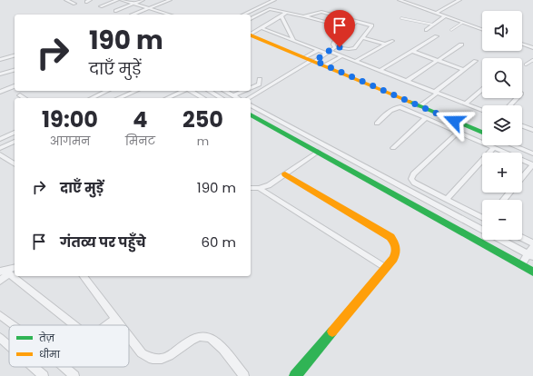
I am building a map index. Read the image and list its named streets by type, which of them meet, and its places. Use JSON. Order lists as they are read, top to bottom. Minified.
{"legend":["तेज़","धीमा"],"page":{"map_buttons":["+","−"],"turn":["190 m","दाएँ मुड़ें"],"eta":["19:00","आगमन","4","मिनट","250","m"],"list":[{"name":"दाएँ मुड़ें","value":"190 m"},{"name":"गंतव्य पर पहुँचे","value":"60 m"}]}}
